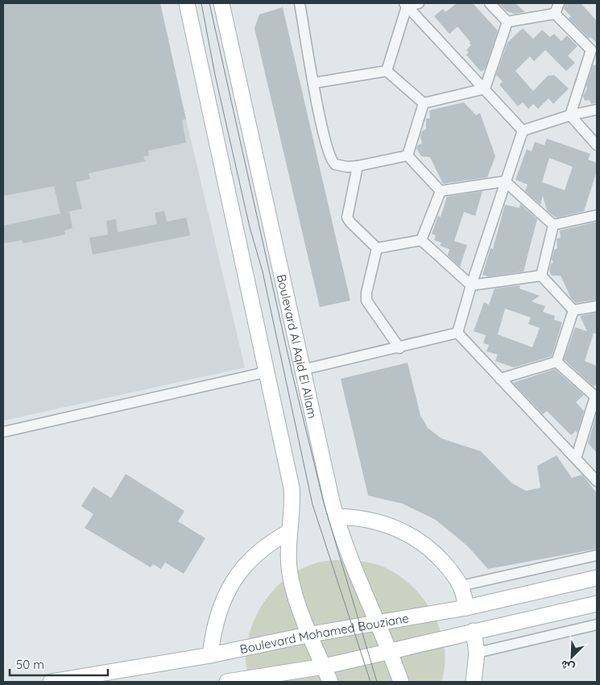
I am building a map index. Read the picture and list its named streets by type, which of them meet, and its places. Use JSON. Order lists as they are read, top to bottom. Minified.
{"streets":{"main road":["Boulevard Al Aqid El Allam","Boulevard Mohamed Bouziane"]},"crossings":[["Boulevard Al Aqid El Allam","Boulevard Mohamed Bouziane"]],"scale_bar":"50 m","north":"bottom left"}
